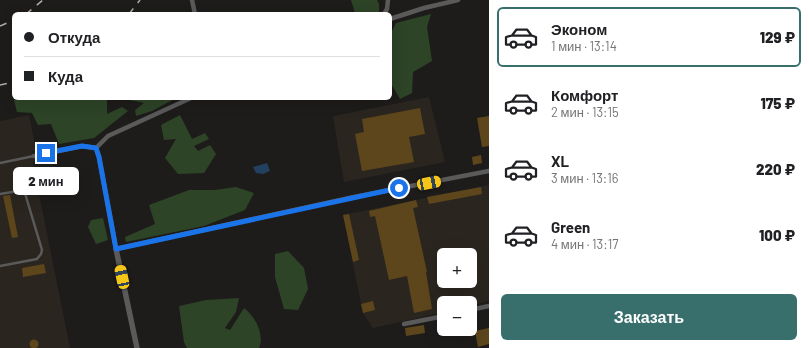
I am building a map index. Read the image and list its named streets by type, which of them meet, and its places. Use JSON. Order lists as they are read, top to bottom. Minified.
{"page":{"list":[{"name":"Эконом","note":"1 мин · 13:14","value":"129 ₽"},{"name":"Комфорт","note":"2 мин · 13:15","value":"175 ₽"},{"name":"XL","note":"3 мин · 13:16","value":"220 ₽"},{"name":"Green","note":"4 мин · 13:17","value":"100 ₽"}],"banner":["Откуда","Куда"],"bubble":"2 мин","map_buttons":["+","−"],"buttons":"Заказать"}}
